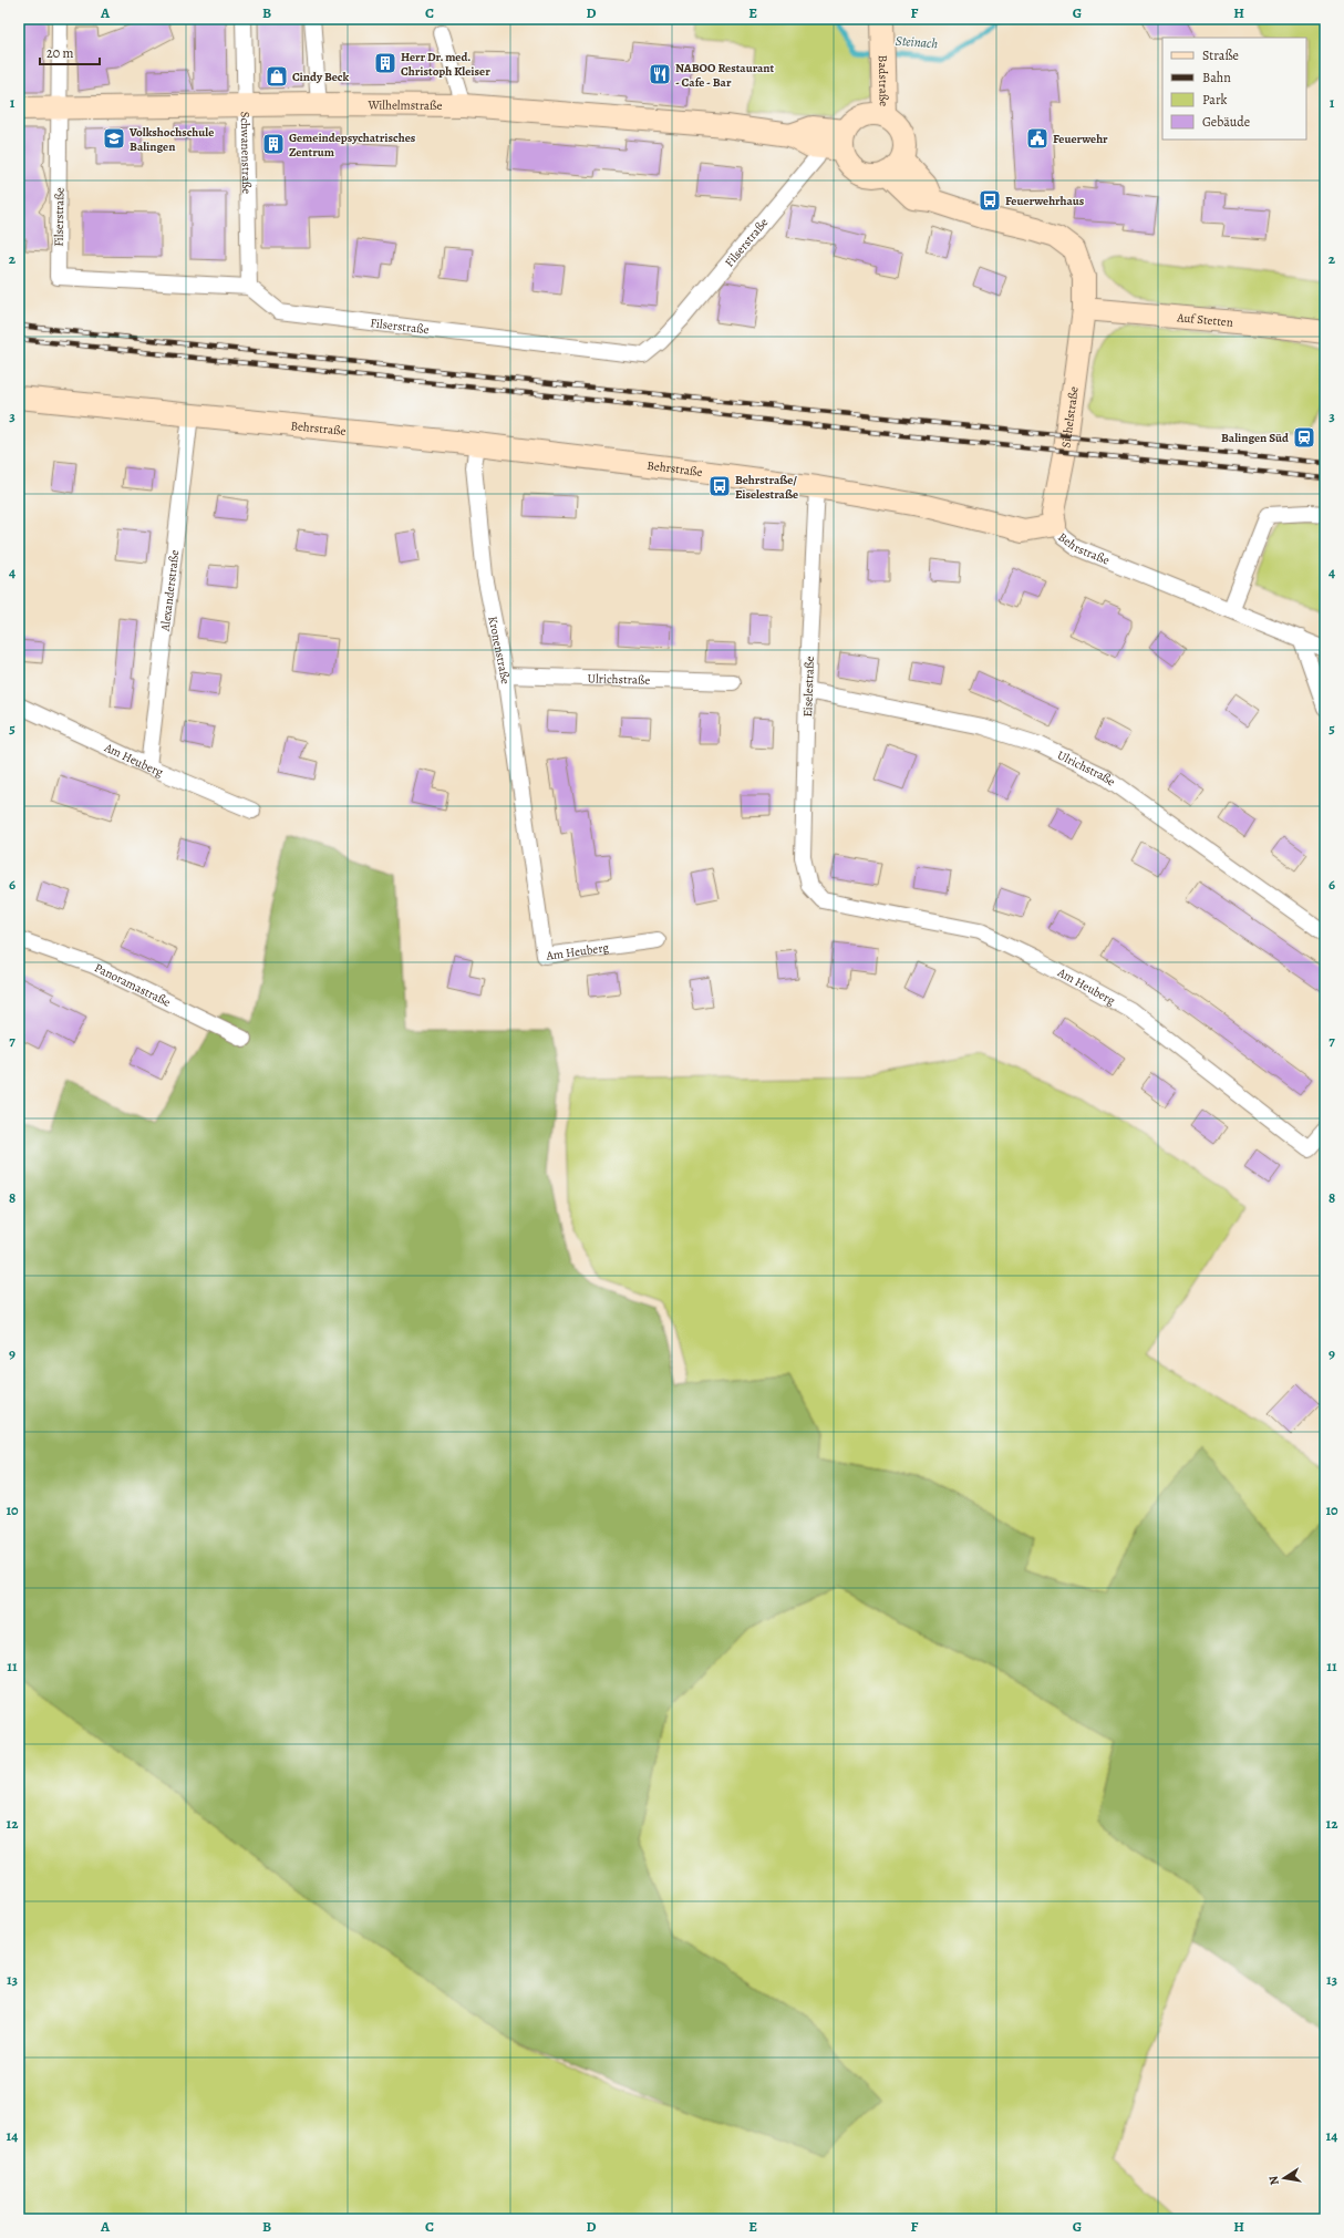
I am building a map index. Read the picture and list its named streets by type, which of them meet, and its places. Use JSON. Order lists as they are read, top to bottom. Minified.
{"streets":{"street":["Badstraße","Wilhelmstraße","Schwanenstraße","Filserstraße","Auf Stetten","Sichelstraße","Behrstraße","Alexanderstraße","Kronenstraße","Ulrichstraße","Eiselestraße","Am Heuberg","Panoramastraße"]},"crossings":[["Badstraße","Wilhelmstraße"],["Badstraße","Sichelstraße"],["Wilhelmstraße","Schwanenstraße"],["Wilhelmstraße","Filserstraße"],["Wilhelmstraße","Sichelstraße"],["Schwanenstraße","Filserstraße"],["Auf Stetten","Sichelstraße"],["Sichelstraße","Behrstraße"],["Behrstraße","Alexanderstraße"],["Behrstraße","Kronenstraße"],["Behrstraße","Eiselestraße"],["Alexanderstraße","Am Heuberg"],["Kronenstraße","Ulrichstraße"],["Kronenstraße","Am Heuberg"],["Ulrichstraße","Eiselestraße"],["Eiselestraße","Am Heuberg"]],"water":["Steinach"],"places":{"building":["Herr Dr. med. Christoph Kleiser","Gemeindepsychatrisches Zentrum"],"restaurant":["NABOO Restaurant - Cafe - Bar"],"shop":["Cindy Beck"],"school or university":["Volkshochschule Balingen"],"public building":["Feuerwehr"],"bus stop":["Feuerwehrhaus","Behrstraße/ Eiselestraße"],"station":["Balingen Süd"]},"legend":["Straße","Bahn","Park","Gebäude"],"scale_bar":"20 m","north":"left","grid":{"columns":["A","B","C","D","E","F","G","H"],"rows":["1","2","3","4","5","6","7","8","9","10","11","12","13","14"]}}
